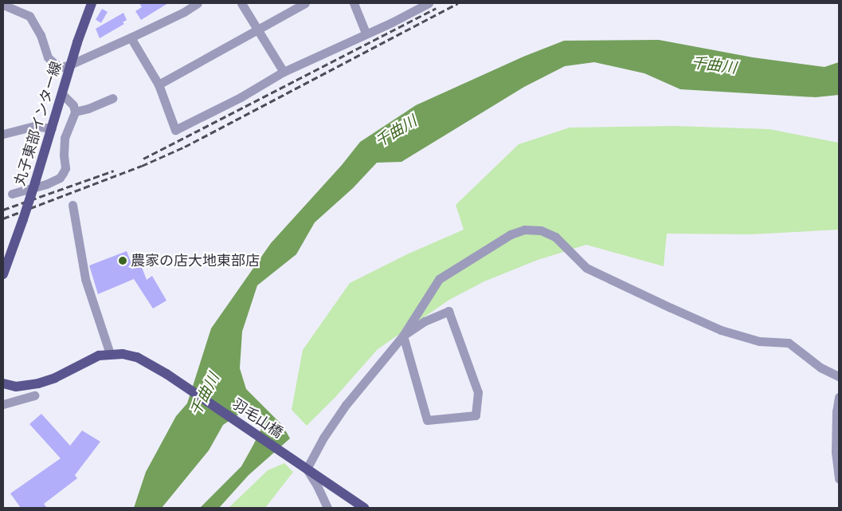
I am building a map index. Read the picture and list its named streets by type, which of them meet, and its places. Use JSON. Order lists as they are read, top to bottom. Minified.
{"streets":{"main road":["丸子東部インター線","羽毛山橋"]},"water":["千曲川"],"places":["農家の店大地東部店"]}
